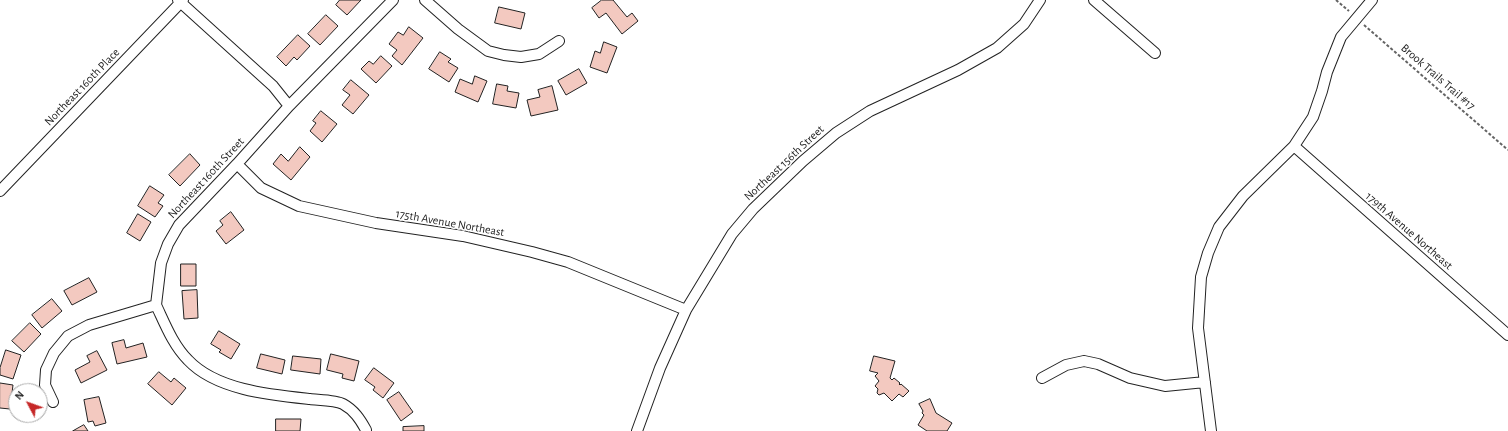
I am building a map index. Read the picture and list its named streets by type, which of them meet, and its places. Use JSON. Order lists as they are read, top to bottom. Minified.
{"streets":{"street":["Northeast 160th Place","Northeast 156th Street","Northeast 160th Street","175th Avenue Northeast","179th Avenue Northeast"],"path":["Brook Trails Trail #17"]},"crossings":[["Northeast 156th Street","175th Avenue Northeast"],["Northeast 160th Street","175th Avenue Northeast"]],"north":"top left"}
